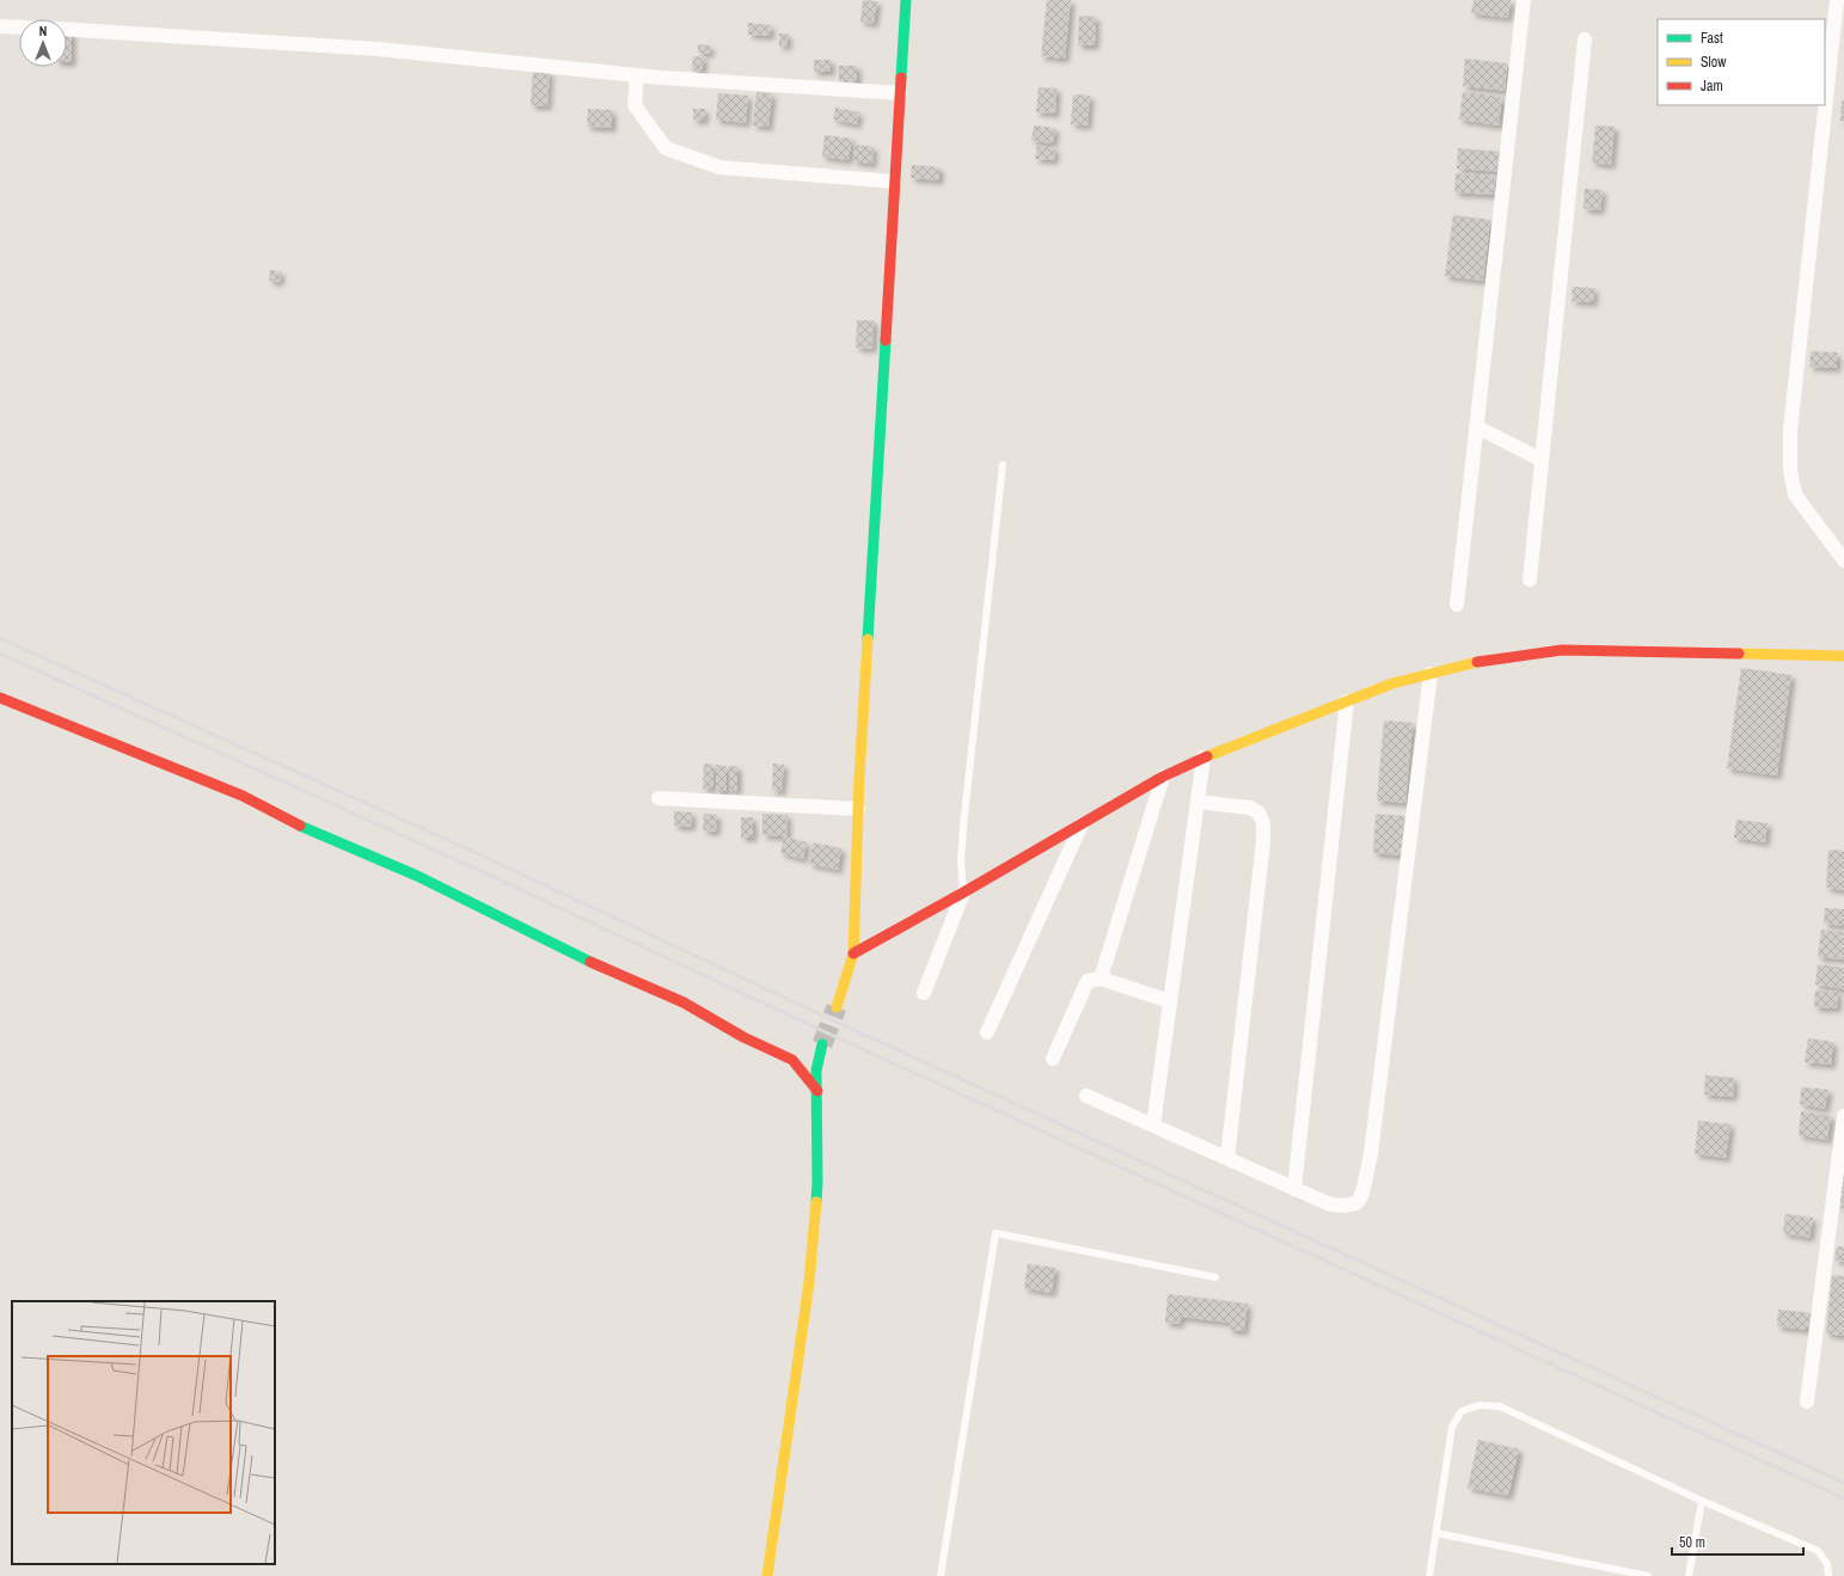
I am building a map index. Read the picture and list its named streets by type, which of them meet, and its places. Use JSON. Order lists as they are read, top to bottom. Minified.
{"legend":["Fast","Slow","Jam"],"scale_bar":"50 m","north":"top"}
